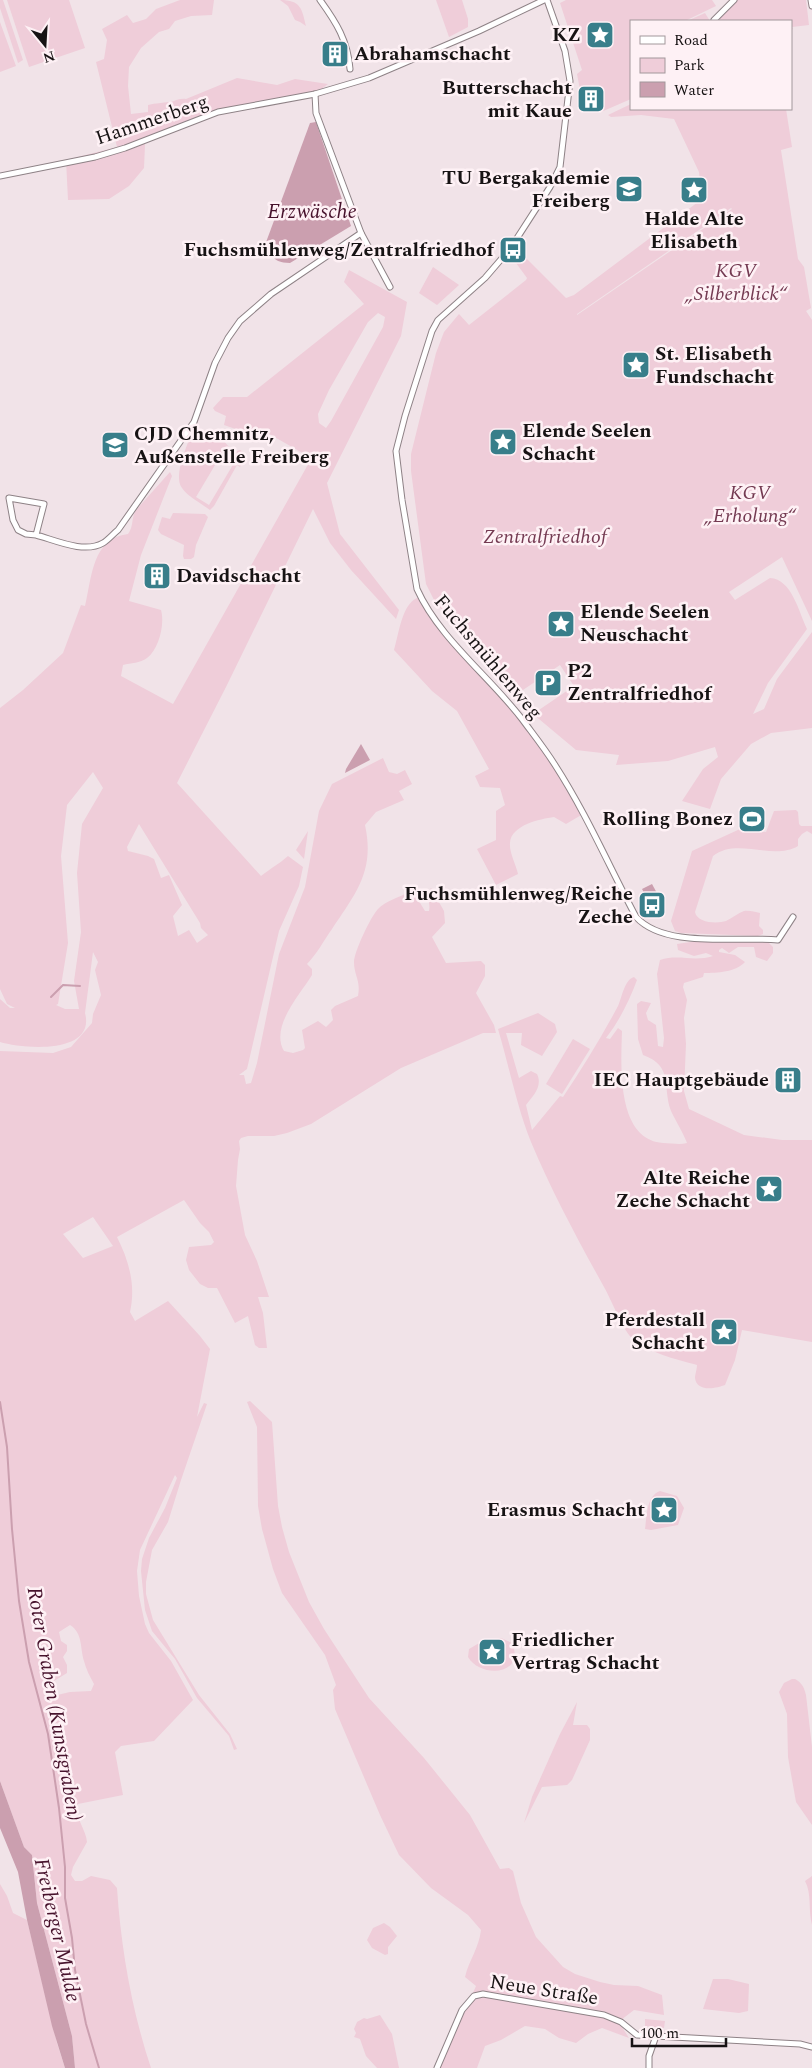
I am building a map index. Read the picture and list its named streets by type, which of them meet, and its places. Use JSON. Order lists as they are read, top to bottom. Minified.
{"streets":{"street":["Hammerberg","Fuchsmühlenweg","Neue Straße"]},"crossings":[["Hammerberg","Fuchsmühlenweg"]],"water":["Erzwäsche","Roter Graben (Kunstgraben)","Freiberger Mulde"],"parks":["KGV „Silberblick“","KGV „Erholung“","Zentralfriedhof"],"places":{"place":["KZ","Halde Alte Elisabeth","St. Elisabeth Fundschacht","Elende Seelen Schacht","Elende Seelen Neuschacht","Alte Reiche Zeche Schacht","Pferdestall Schacht","Erasmus Schacht","Friedlicher Vertrag Schacht"],"building":["Abrahamschacht","Butterschacht mit Kaue","Davidschacht","IEC Hauptgebäude"],"school or university":["TU Bergakademie Freiberg","CJD Chemnitz, Außenstelle Freiberg"],"bus stop":["Fuchsmühlenweg/Zentralfriedhof","Fuchsmühlenweg/Reiche Zeche"],"parking":["P2 Zentralfriedhof"],"sports":["Rolling Bonez"]},"legend":["Road","Park","Water"],"scale_bar":"100 m","north":"bottom"}
